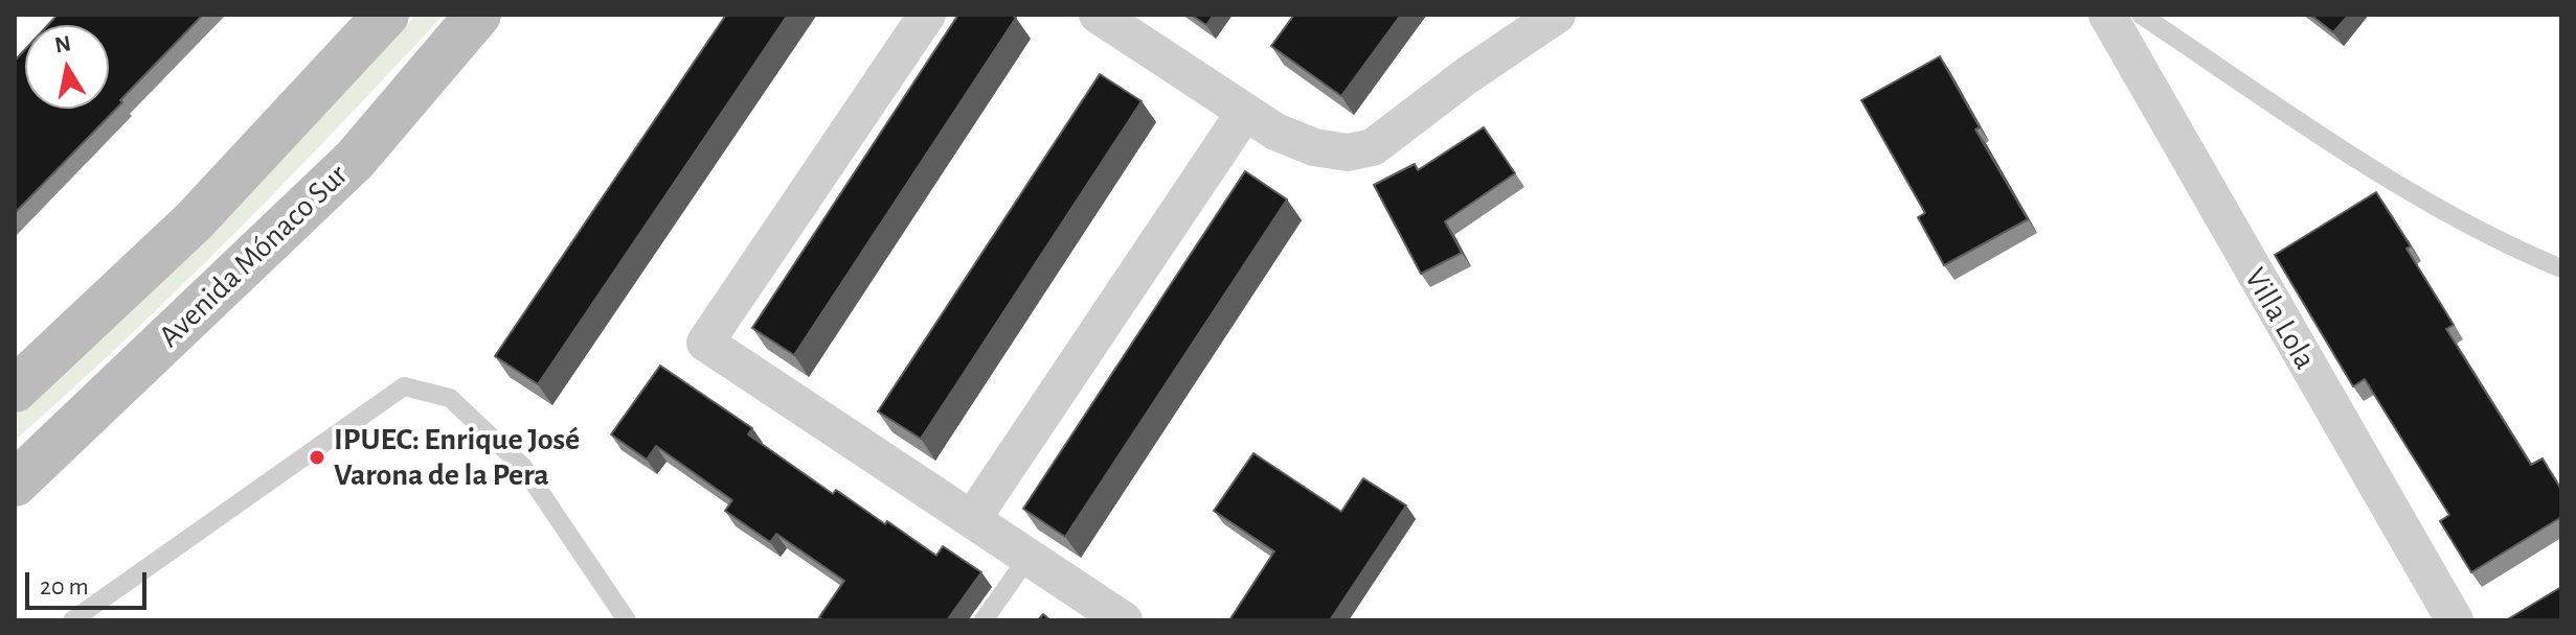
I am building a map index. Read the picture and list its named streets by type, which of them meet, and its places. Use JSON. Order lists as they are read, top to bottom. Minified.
{"streets":{"main road":["Avenida Mónaco Sur"],"street":["Villa Lola"]},"places":["IPUEC: Enrique José Varona de la Pera"],"scale_bar":"20 m","north":"top"}
